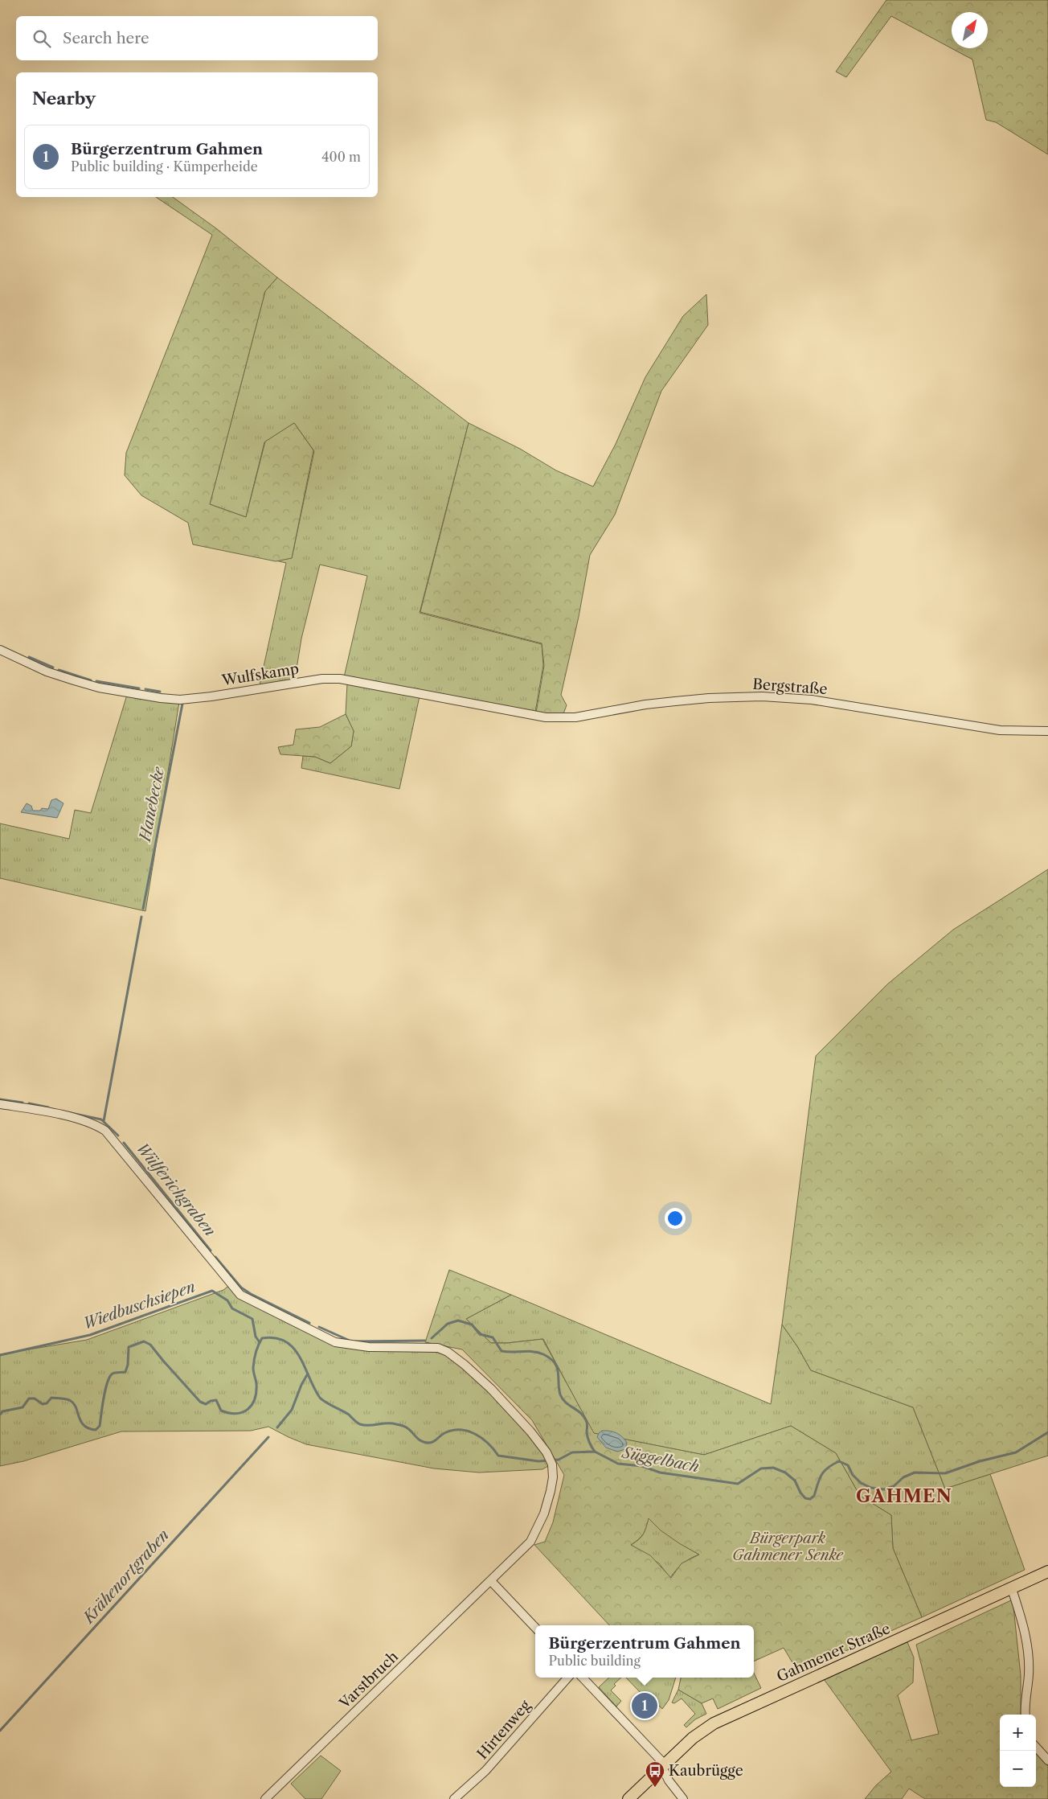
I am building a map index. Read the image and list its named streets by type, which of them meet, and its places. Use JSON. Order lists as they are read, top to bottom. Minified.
{"streets":{"main road":["Gahmener Straße"],"street":["Wulfskamp","Bergstraße","Varstbruch","Hirtenweg"]},"crossings":[["Wulfskamp","Bergstraße"]],"districts":["GAHMEN"],"water":["Hanebecke","Wülferichgraben","Wiedbuschsiepen","Süggelbach","Krähenortgraben"],"parks":["Bürgerpark Gahmener Senke"],"places":{"bus stop":["Kaubrügge"]},"north":"top right","page":{"search":"Search here","heading":"Nearby","list":[{"mark":"1","name":"Bürgerzentrum Gahmen","note":"Public building · Kümperheide","value":"400 m"}],"popup":["Bürgerzentrum Gahmen","Public building"],"pins":"1","map_buttons":["+","−"]}}
